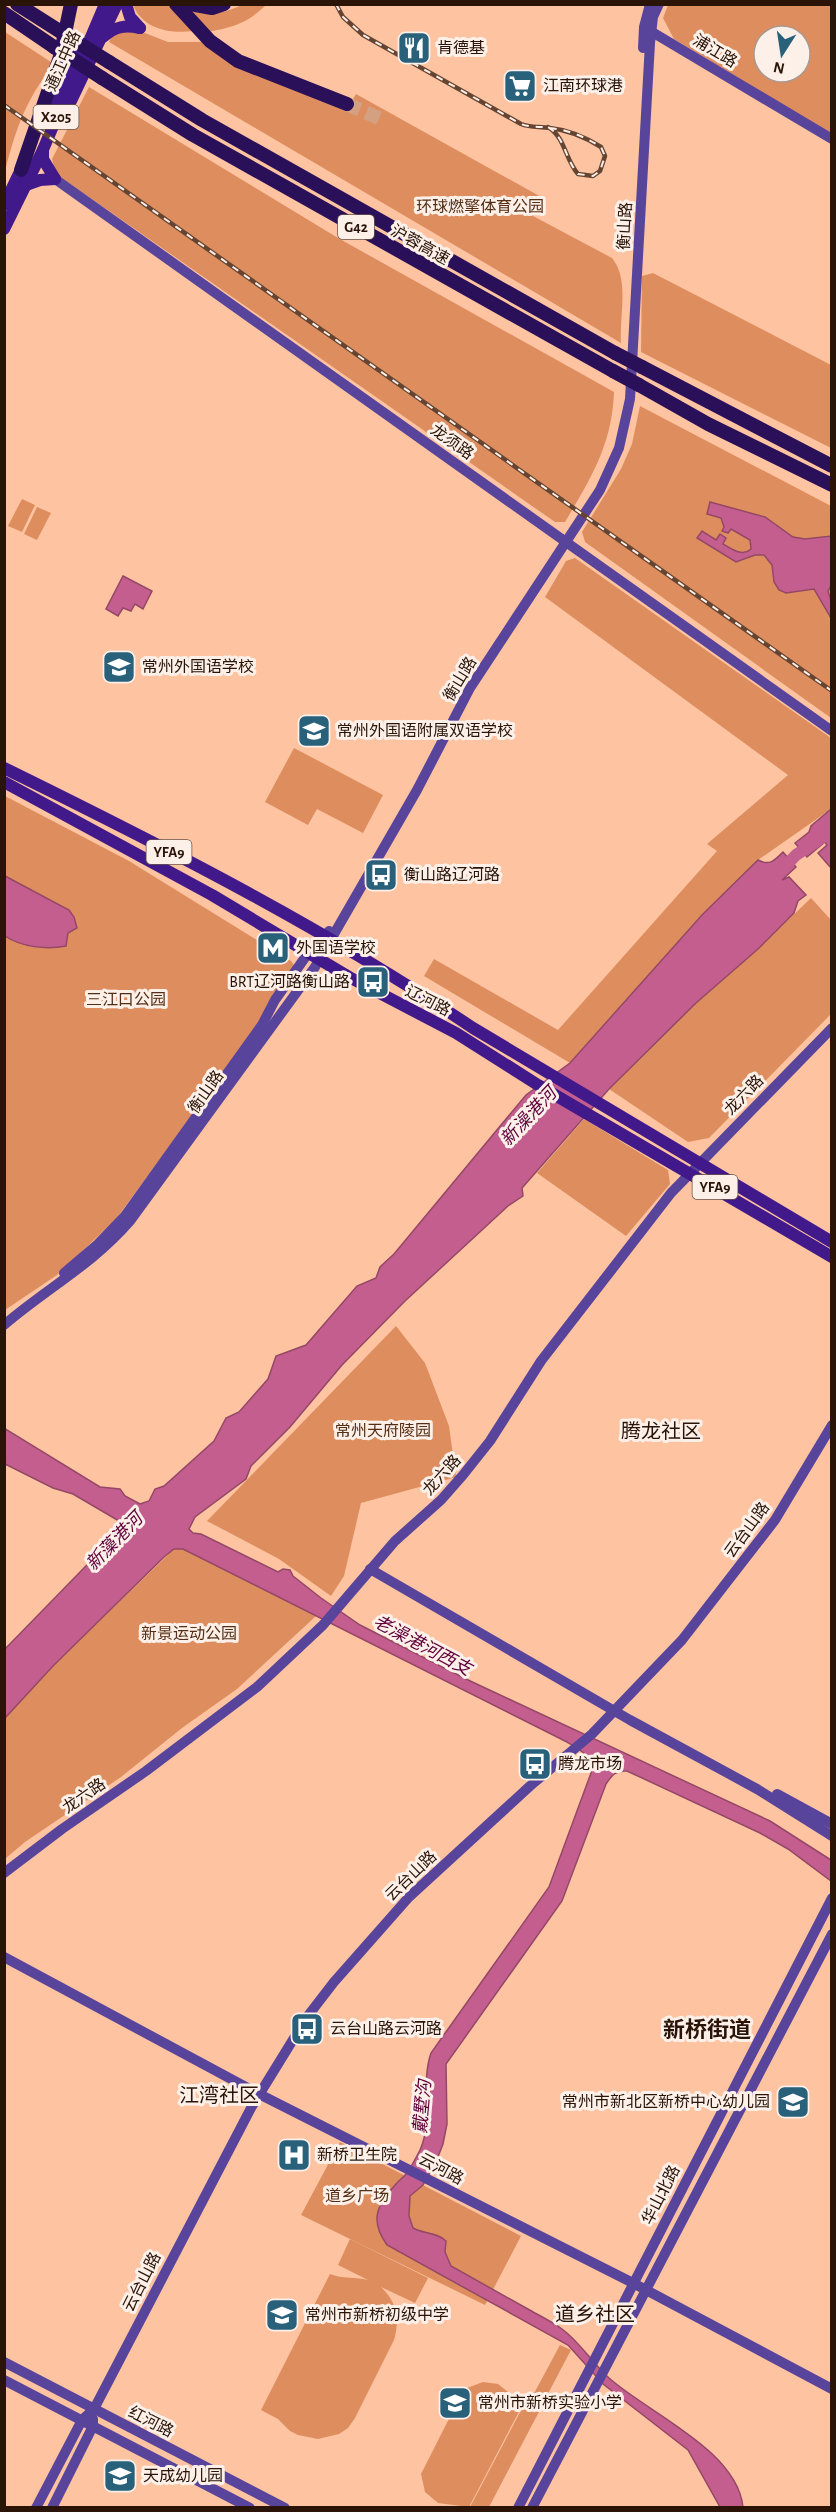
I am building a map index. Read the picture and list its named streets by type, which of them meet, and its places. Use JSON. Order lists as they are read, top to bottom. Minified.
{"streets":{"highway":["G42","沪蓉高速"],"main road":["通江中路","X205","YFA9","辽河路"],"street":["浦江路","衡山路","龙须路","龙六路","云台山路","云河路","华山北路","红河路"]},"crossings":[["浦江路","衡山路"],["衡山路","龙须路"],["衡山路","辽河路"],["辽河路","龙六路"],["云台山路","云河路"],["云台山路","红河路"],["云河路","华山北路"]],"districts":["腾龙社区","新桥街道","江湾社区","道乡社区"],"water":["新澡港河","新藻港河","老澡港河西支","戴墅沟"],"parks":["环球燃擎体育公园","三江口公园","常州天府陵园","新景运动公园","道乡广场"],"places":{"restaurant":["肯德基"],"supermarket":["江南环球港"],"school or university":["常州外国语学校","常州外国语附属双语学校","常州市新北区新桥中心幼儿园","常州市新桥初级中学","常州市新桥实验小学","天成幼儿园"],"bus stop":["衡山路辽河路","BRT辽河路衡山路","腾龙市场","云台山路云河路"],"metro station":["外国语学校"],"hospital":["新桥卫生院"]},"north":"bottom"}
